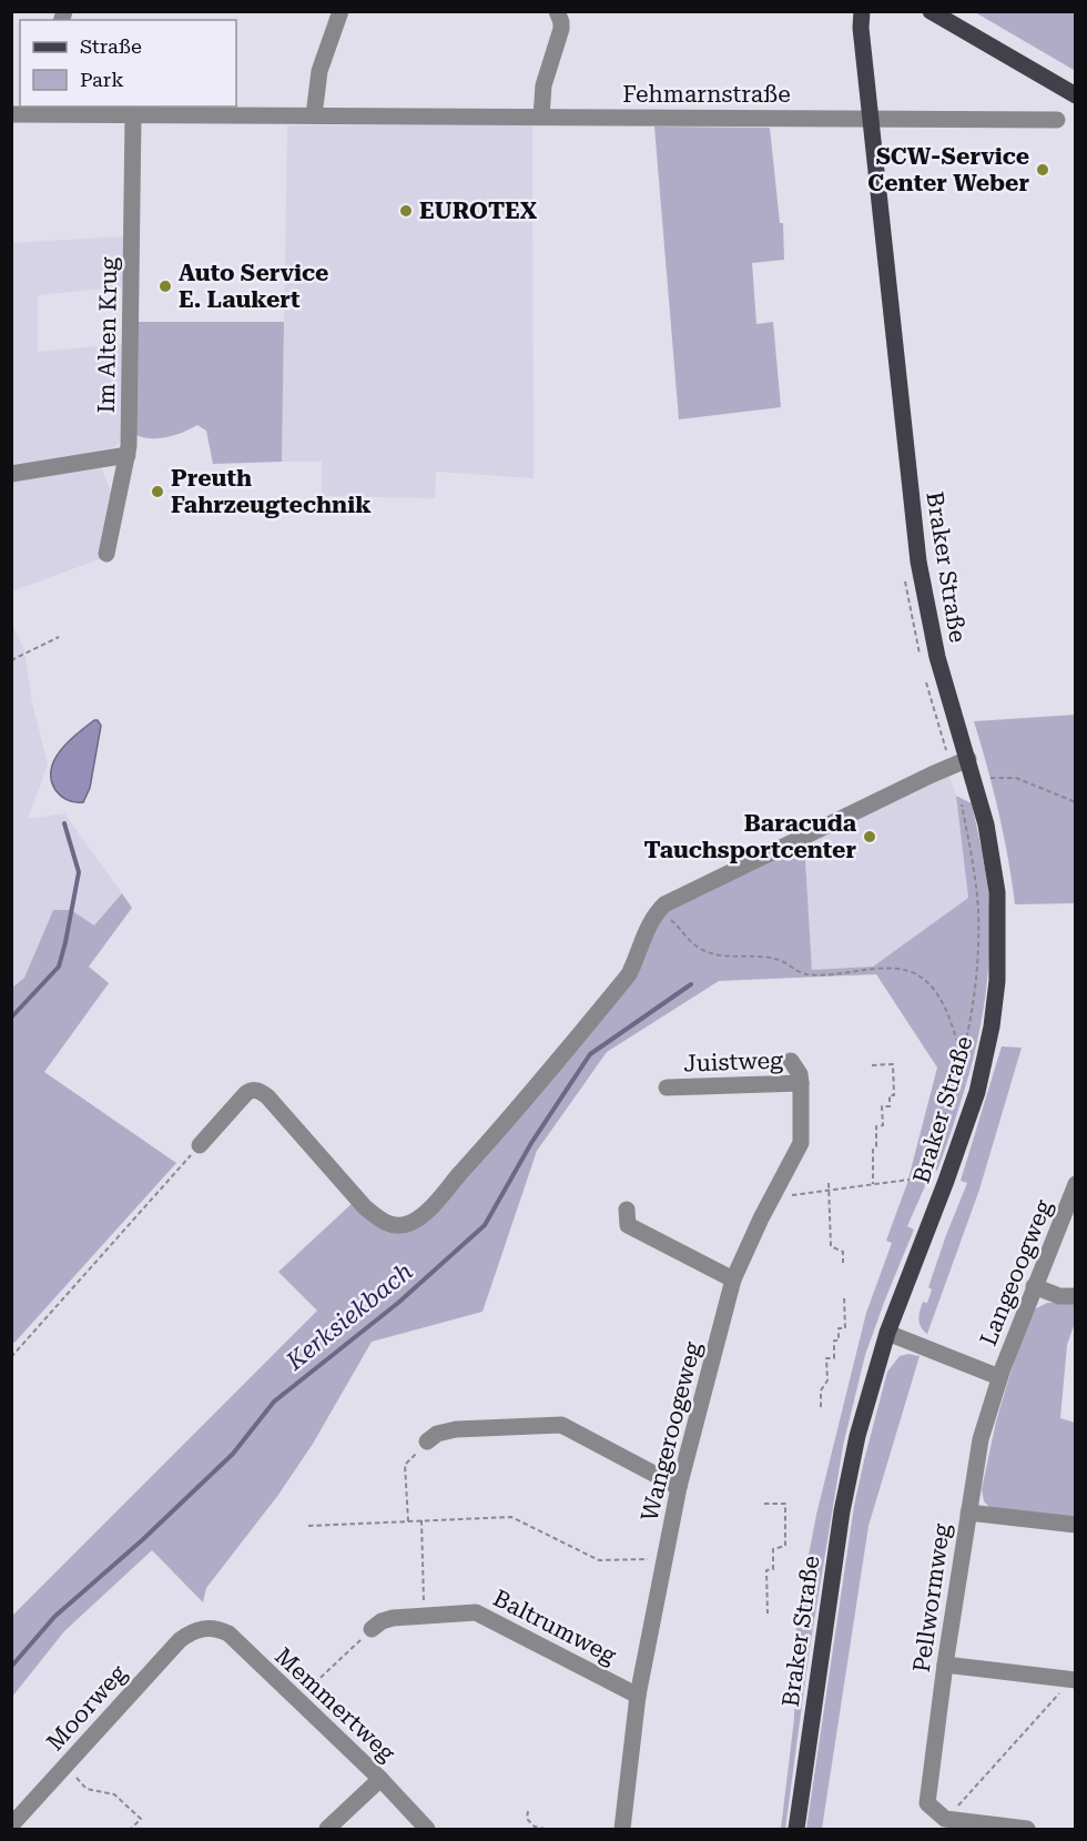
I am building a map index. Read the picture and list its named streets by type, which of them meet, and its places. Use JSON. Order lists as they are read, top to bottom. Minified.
{"streets":{"main road":["Braker Straße"],"street":["Fehmarnstraße","Im Alten Krug","Juistweg","Langeoogweg","Wangeroogeweg","Pellwormweg","Baltrumweg","Memmertweg","Moorweg"]},"crossings":[["Fehmarnstraße","Im Alten Krug"],["Fehmarnstraße","Braker Straße"],["Braker Straße","Langeoogweg"],["Juistweg","Wangeroogeweg"],["Langeoogweg","Pellwormweg"],["Wangeroogeweg","Baltrumweg"],["Memmertweg","Moorweg"]],"water":["Kerksiekbach"],"places":["SCW-Service Center Weber","EUROTEX","Auto Service E. Laukert","Preuth Fahrzeugtechnik","Baracuda Tauchsportcenter"],"legend":["Straße","Park"]}
